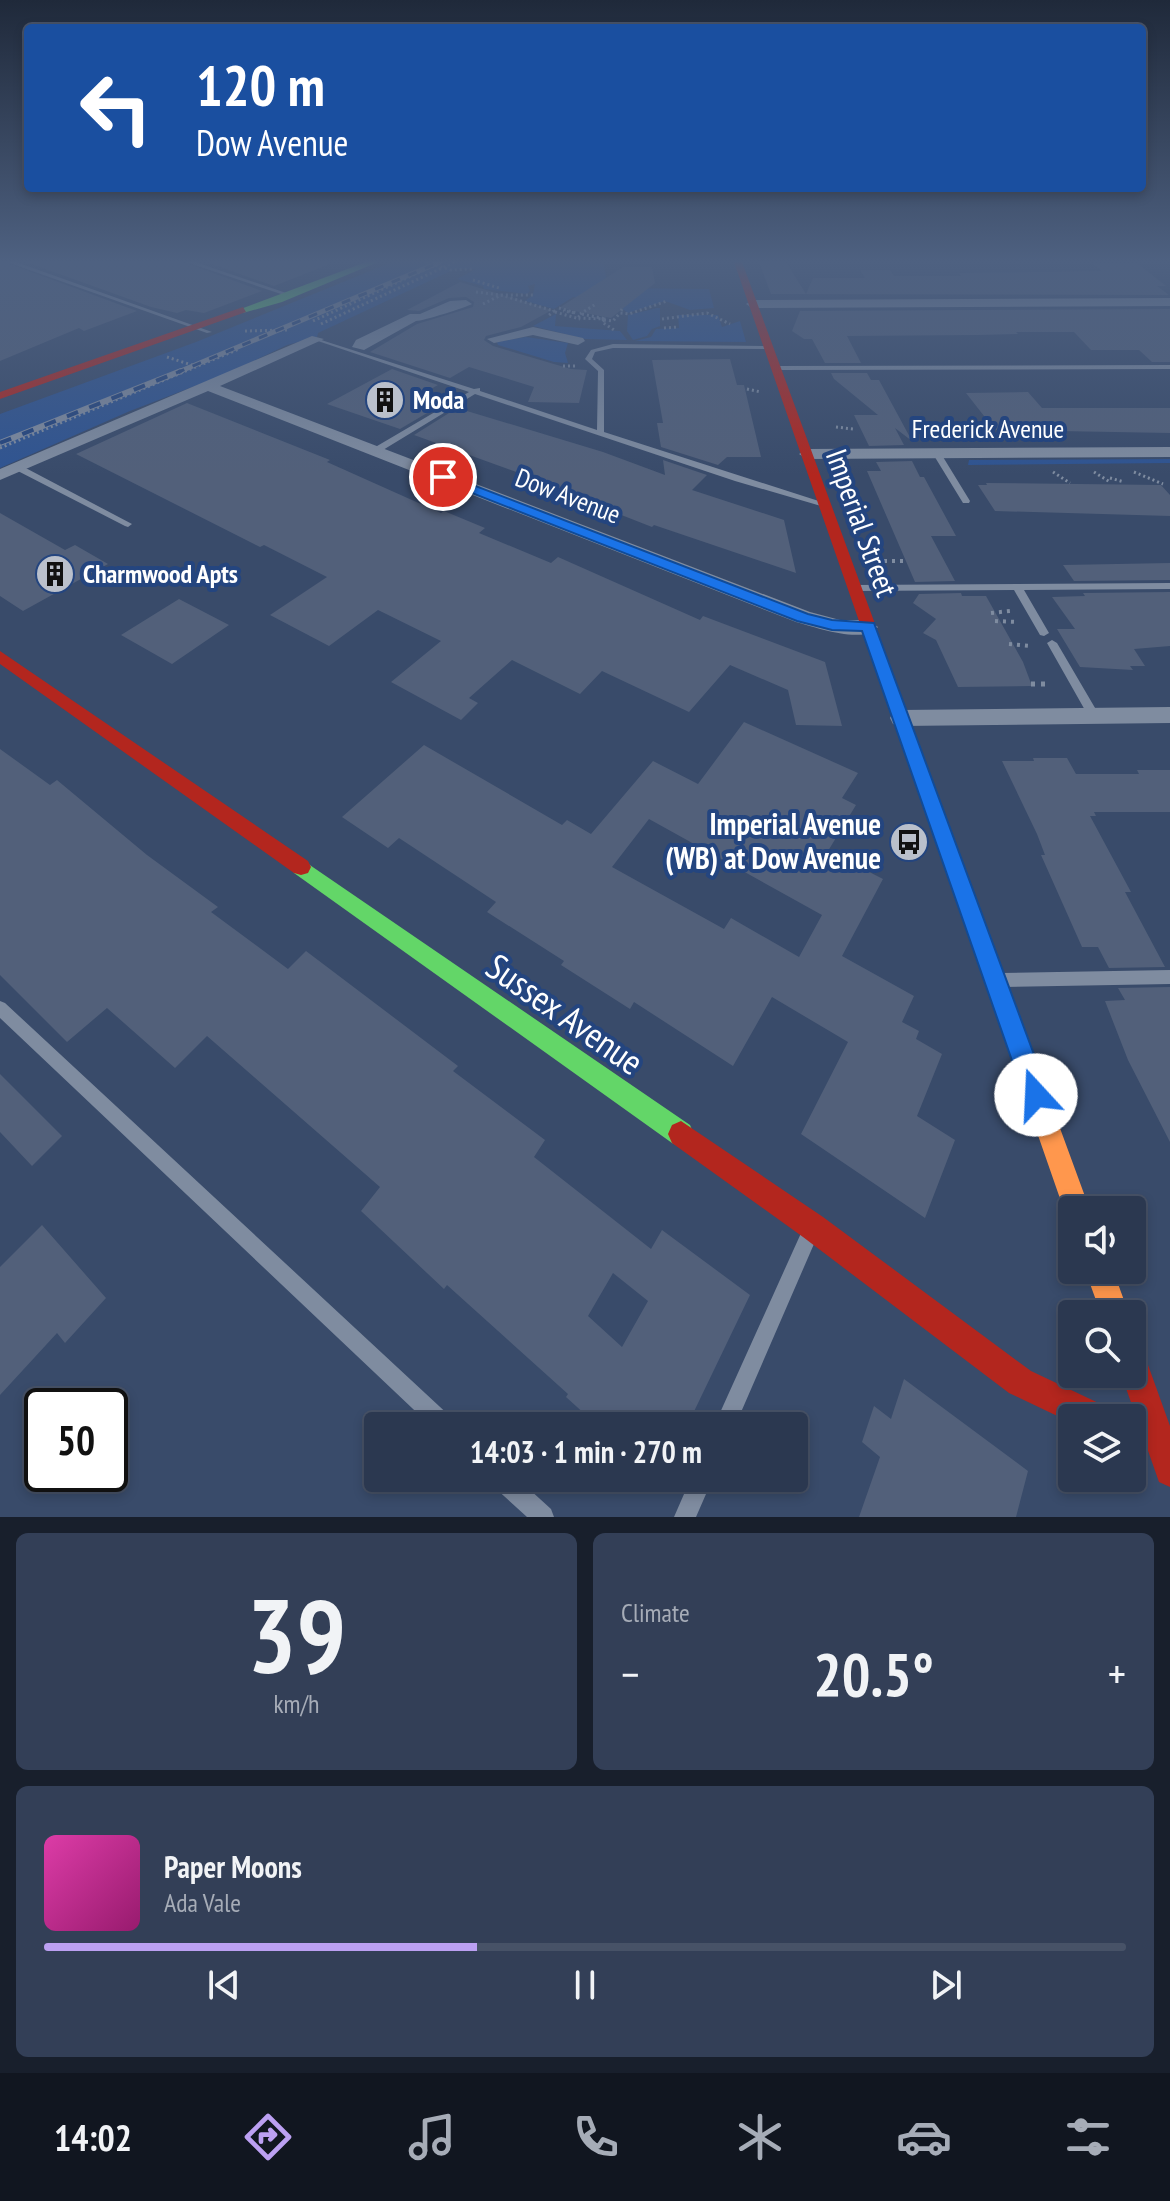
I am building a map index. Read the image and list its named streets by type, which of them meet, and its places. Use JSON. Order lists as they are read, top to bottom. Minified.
{"streets":{"street":["Frederick Avenue","Dow Avenue","Imperial Street","Sussex Avenue"]},"crossings":[["Frederick Avenue","Imperial Street"],["Dow Avenue","Imperial Street"]],"places":{"building":["Moda","Charmwood Apts"],"bus stop":["Imperial Avenue (WB) at Dow Avenue"]},"page":{"turn":["120 m","Dow Avenue"],"limit":"50","trip":"14:03 · 1 min · 270 m","tile":[["39","km/h"],"Climate"],"heat":["−","20.5°","+"],"song":["Paper Moons","Ada Vale"],"tabs":"14:02"}}
